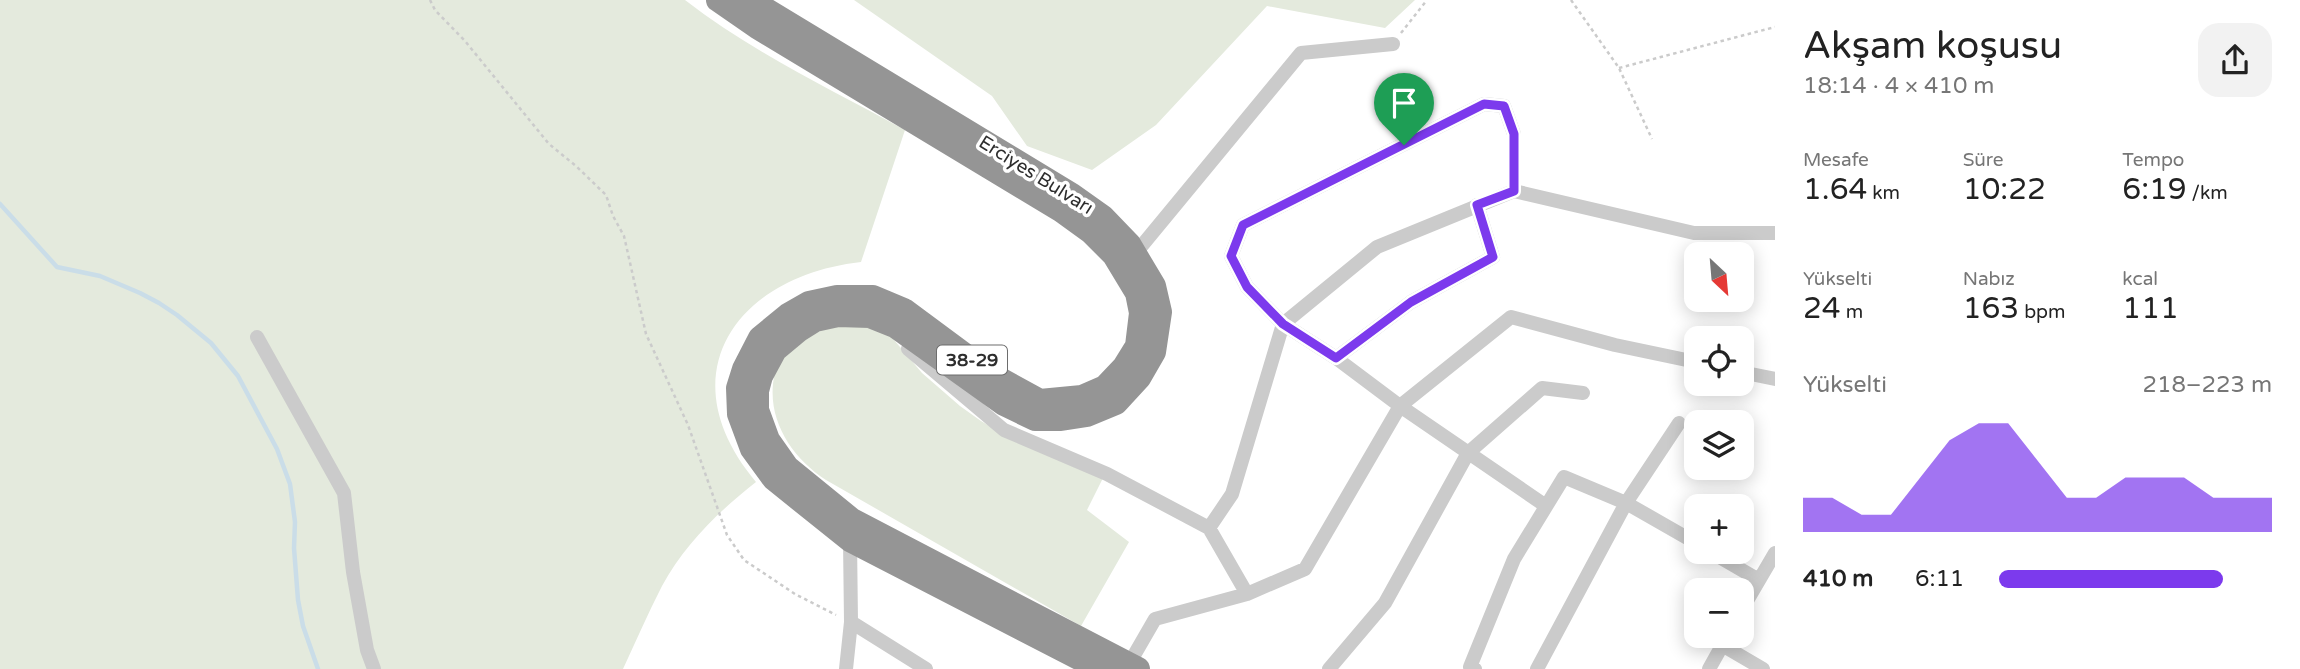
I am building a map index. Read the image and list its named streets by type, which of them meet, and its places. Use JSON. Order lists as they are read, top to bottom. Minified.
{"streets":{"highway":["Erciyes Bulvarı","38-29"]},"north":"bottom right","page":{"heading":["Akşam koşusu","18:14 · 4 × 410 m"],"stats":[["Mesafe","1.64 km"],["Süre","10:22"],["Tempo","6:19 /km"],["Yükselti","24 m"],["Nabız","163 bpm"],["kcal","111"]],"map_buttons":["+","−"],"chart":["Yükselti","218–223 m"],"list":[{"name":"410 m","note":"6:11"}]}}
